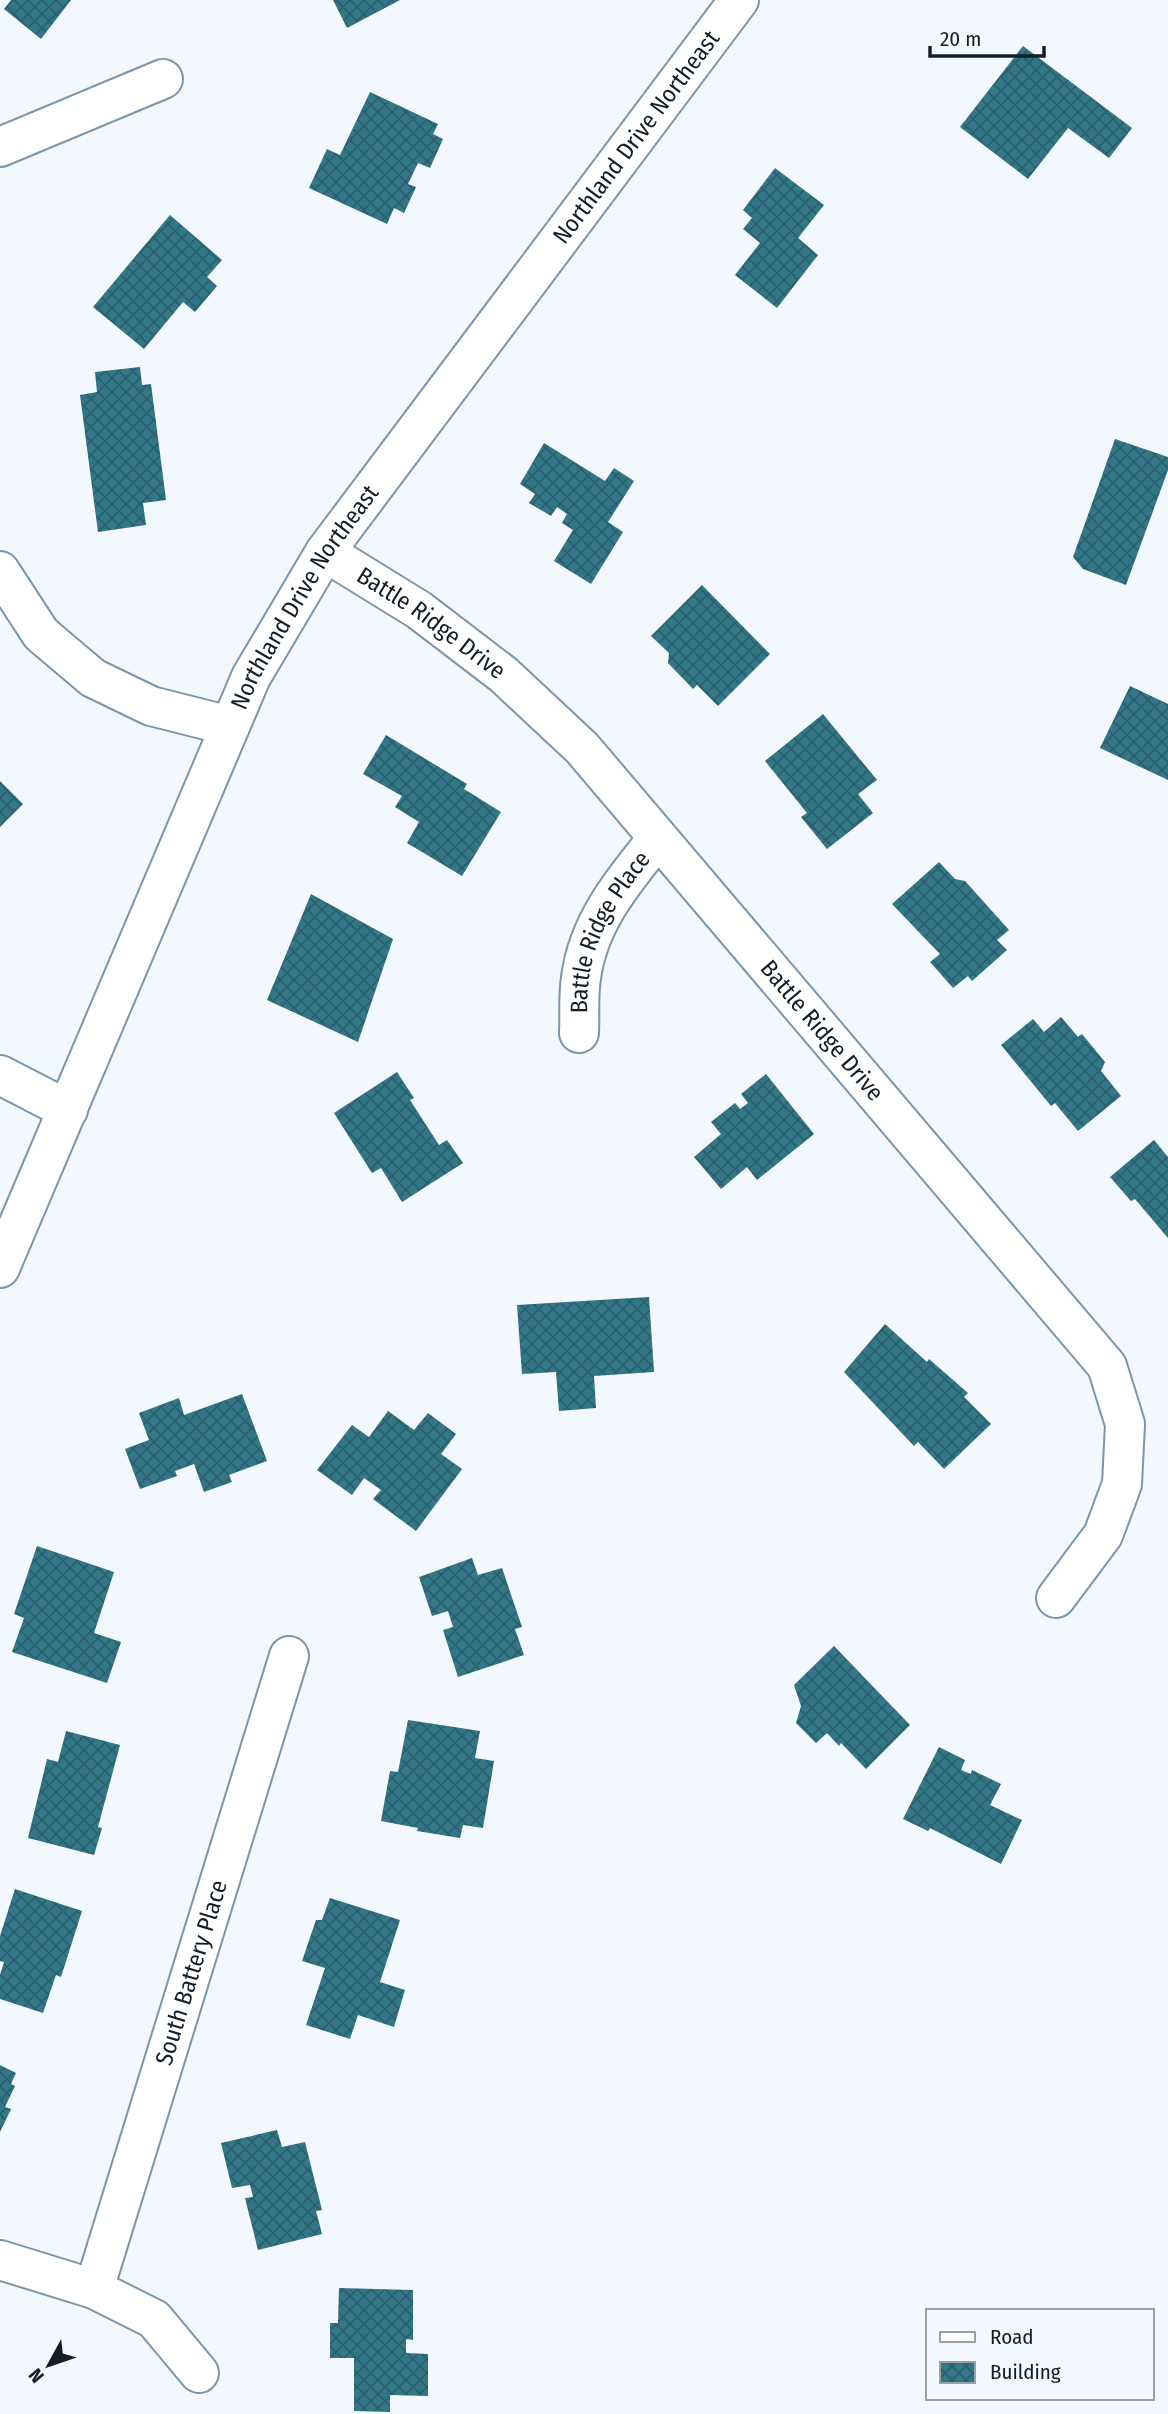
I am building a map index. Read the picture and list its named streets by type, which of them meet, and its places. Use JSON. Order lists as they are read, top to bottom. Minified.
{"streets":{"street":["Northland Drive Northeast","Battle Ridge Drive","Battle Ridge Place","South Battery Place"]},"crossings":[["Northland Drive Northeast","Battle Ridge Drive"],["Battle Ridge Drive","Battle Ridge Place"]],"legend":["Road","Building"],"scale_bar":"20 m","north":"bottom left"}
